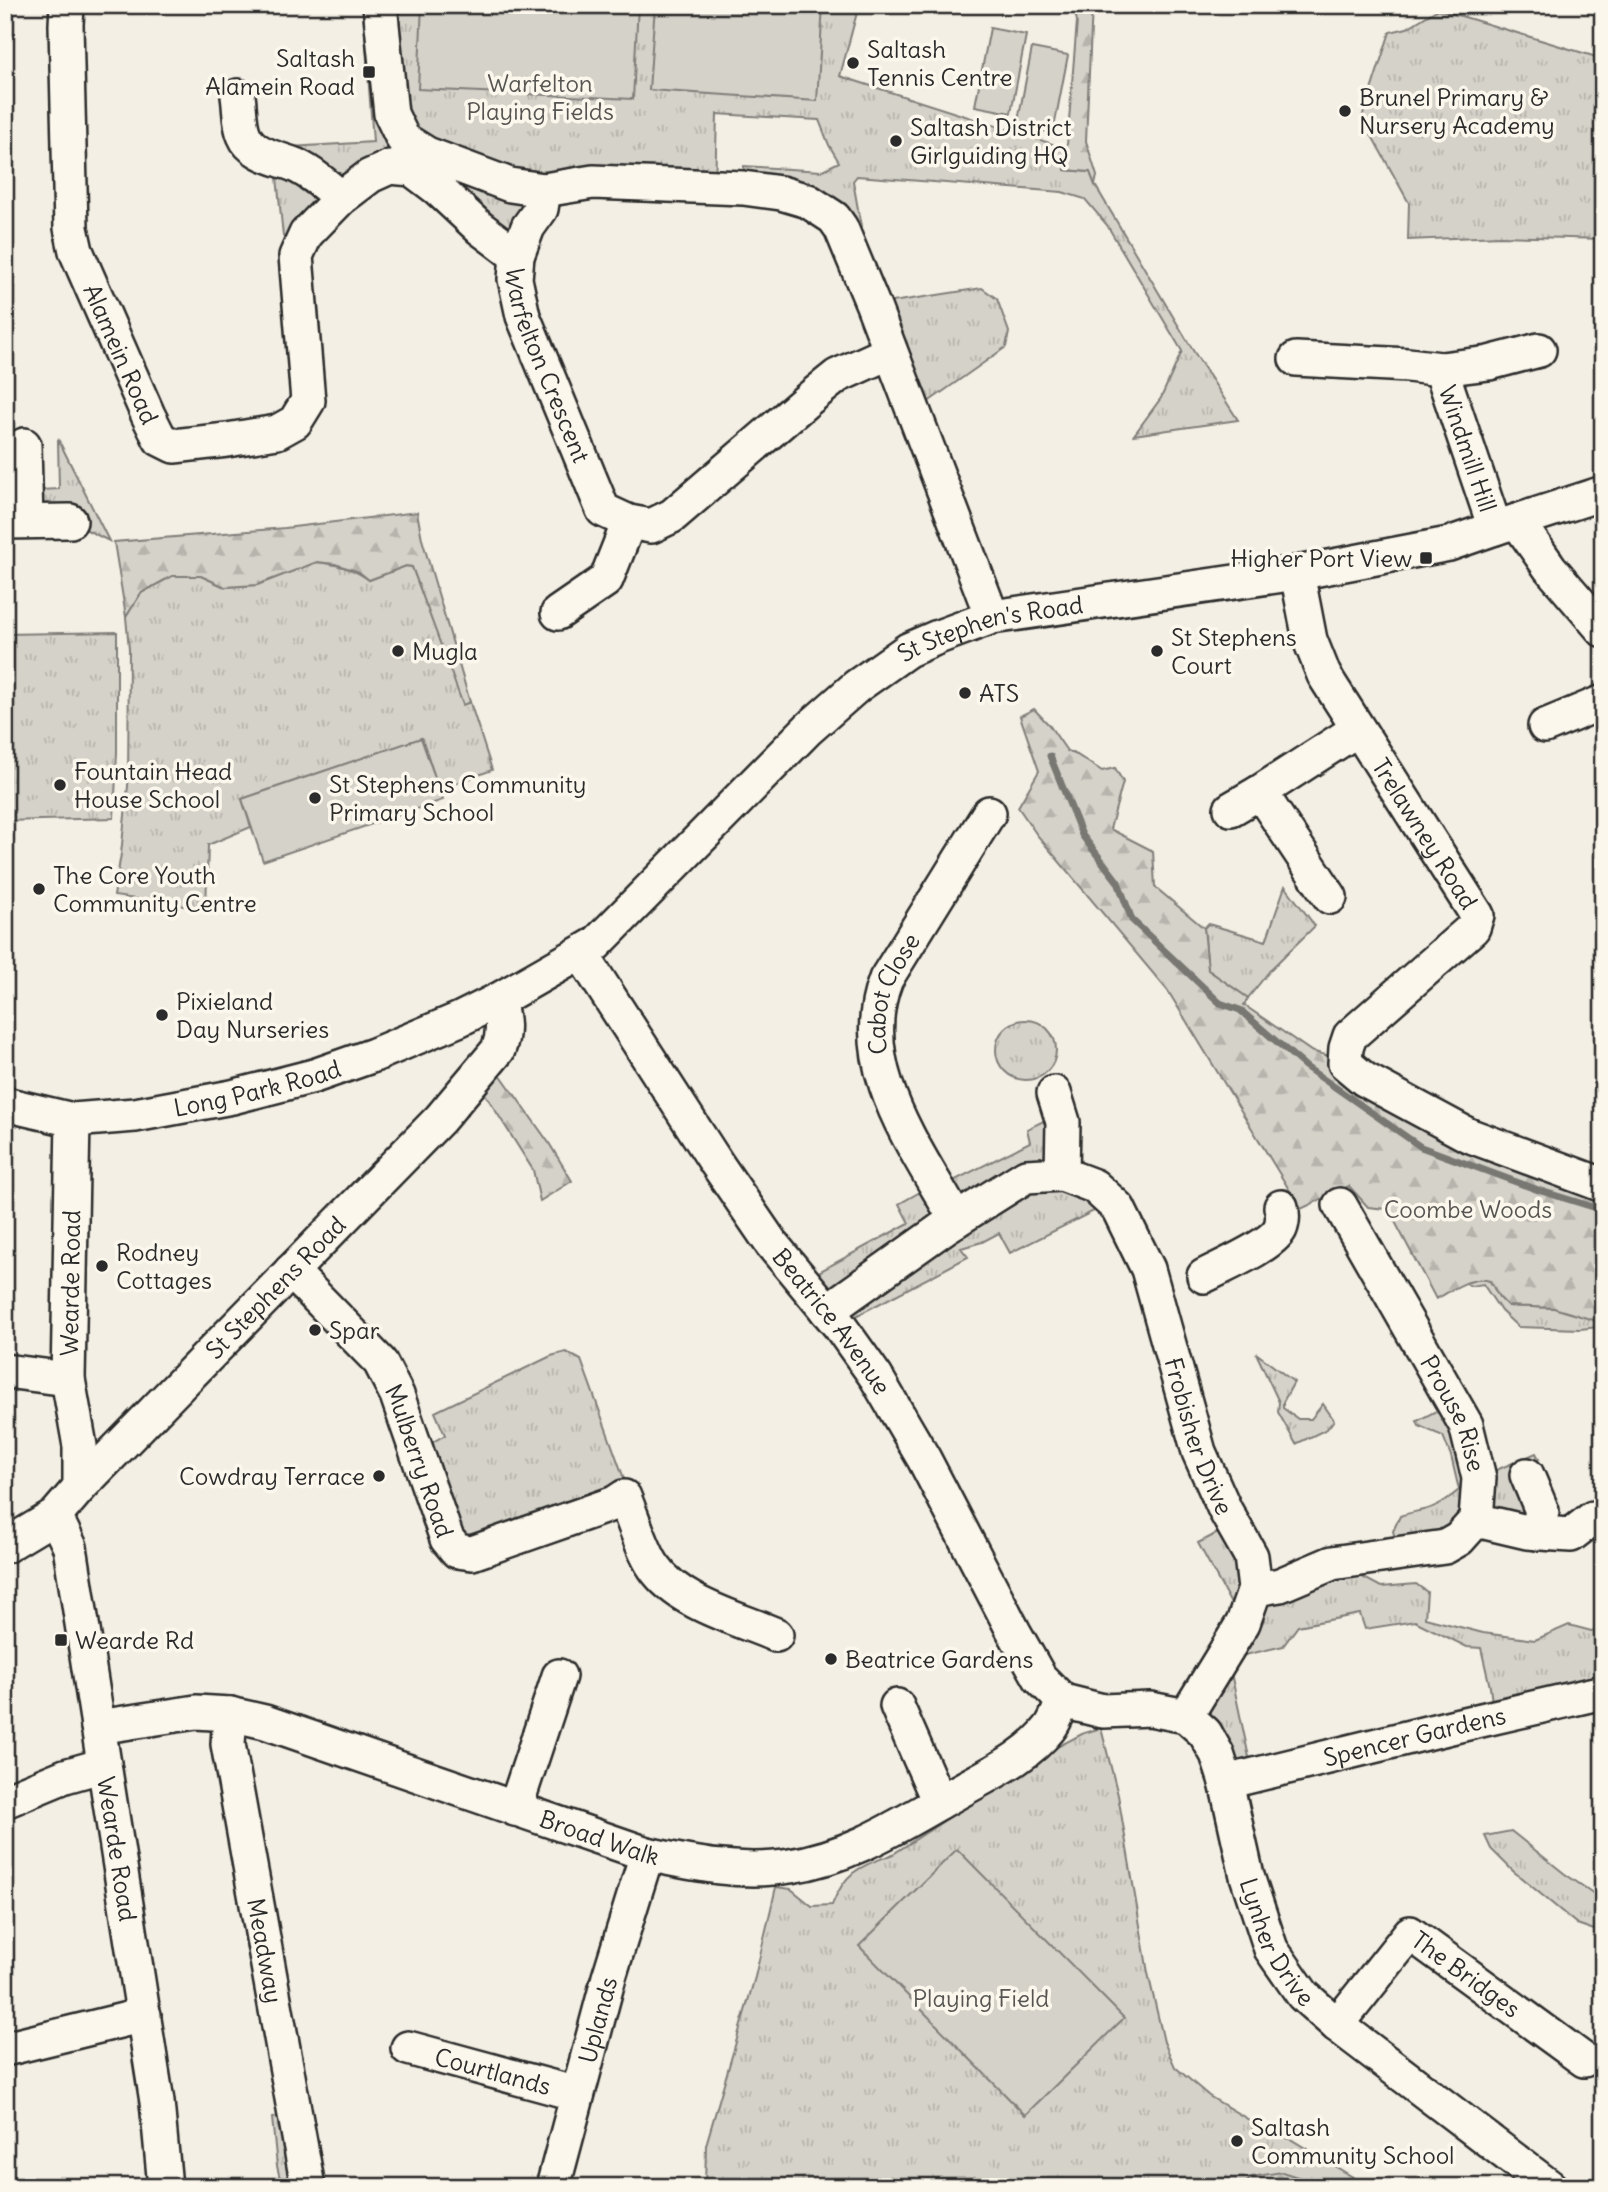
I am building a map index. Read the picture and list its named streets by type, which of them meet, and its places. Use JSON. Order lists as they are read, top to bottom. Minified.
{"streets":{"street":["Alamein Road","Warfelton Crescent","Windmill Hill","St Stephen's Road","Trelawney Road","Cabot Close","Long Park Road","Wearde Road","St Stephens Road","Beatrice Avenue","Prouse Rise","Frobisher Drive","Mulberry Road","Spencer Gardens","Broad Walk","Lynher Drive","Meadway","The Bridges","Uplands","Courtlands"]},"crossings":[["Alamein Road","Warfelton Crescent"],["Windmill Hill","St Stephen's Road"],["St Stephen's Road","Trelawney Road"],["St Stephen's Road","Long Park Road"],["St Stephen's Road","St Stephens Road"],["St Stephen's Road","Beatrice Avenue"],["Cabot Close","Frobisher Drive"],["Long Park Road","Wearde Road"],["Long Park Road","St Stephens Road"],["Wearde Road","St Stephens Road"],["Wearde Road","Broad Walk"],["St Stephens Road","Mulberry Road"],["Beatrice Avenue","Frobisher Drive"],["Beatrice Avenue","Broad Walk"],["Frobisher Drive","Lynher Drive"],["Spencer Gardens","Lynher Drive"],["Broad Walk","Meadway"],["Broad Walk","Uplands"],["Lynher Drive","The Bridges"],["Uplands","Courtlands"]],"parks":["Warfelton Playing Fields","Coombe Woods","Playing Field"],"places":{"other":["Saltash Tennis Centre","Brunel Primary & Nursery Academy","Saltash District Girlguiding HQ","Mugla","St Stephens Court","ATS","Fountain Head House School","St Stephens Community Primary School","The Core Youth Community Centre","Pixieland Day Nurseries","Rodney Cottages","Spar","Cowdray Terrace","Beatrice Gardens","Saltash Community School"],"transit":["Saltash Alamein Road","Higher Port View","Wearde Rd"]}}
